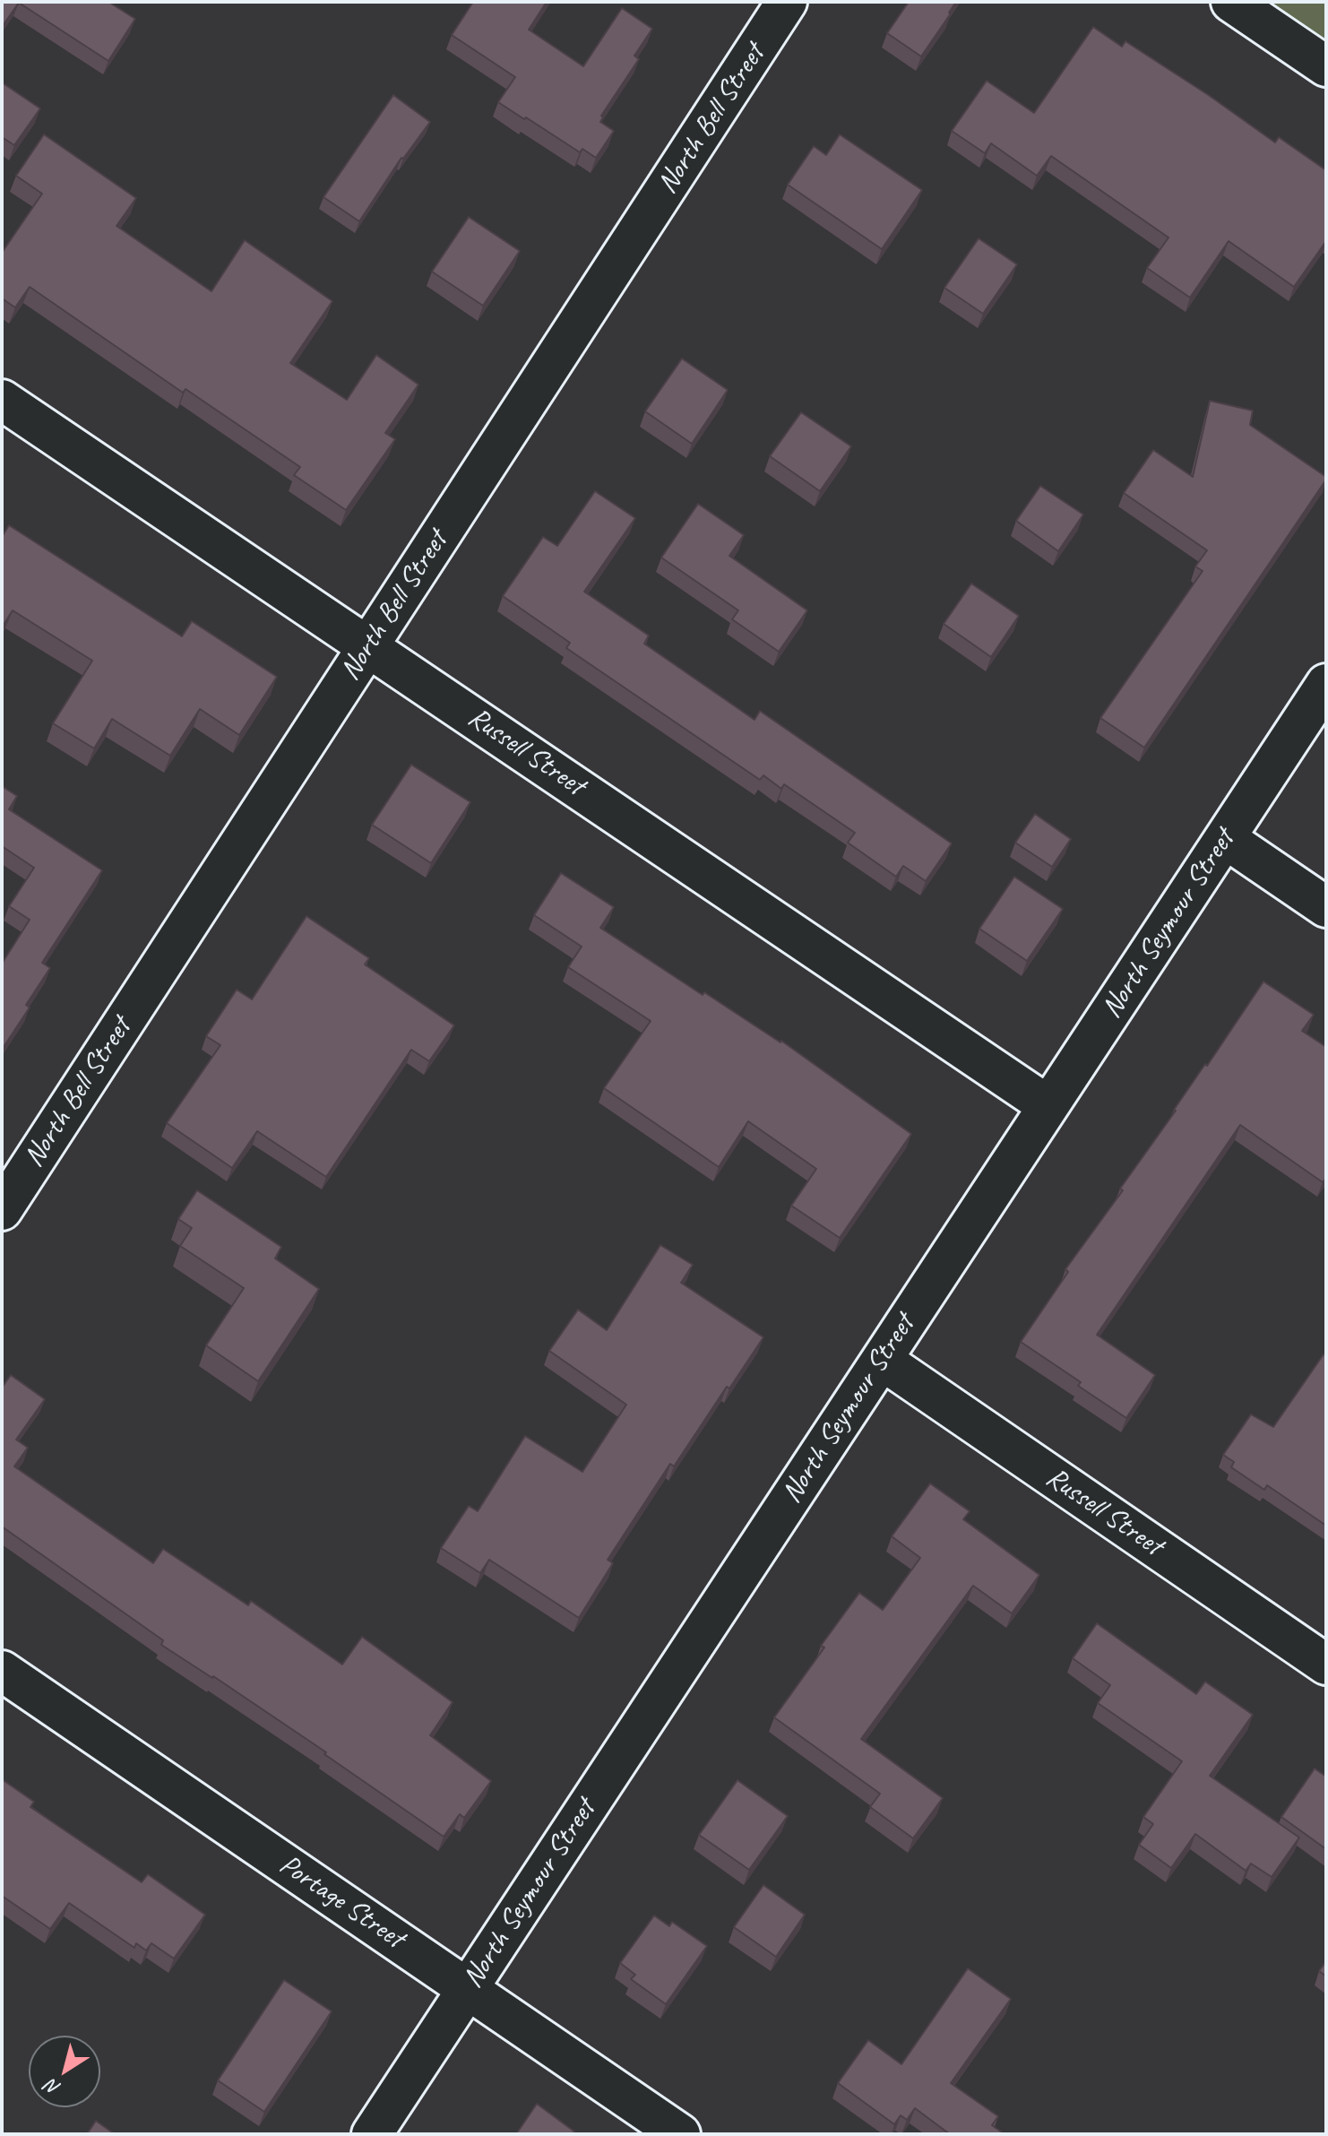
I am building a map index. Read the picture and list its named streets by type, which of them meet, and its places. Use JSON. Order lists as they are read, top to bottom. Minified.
{"streets":{"street":["North Bell Street","Russell Street","North Seymour Street","Portage Street"]},"crossings":[["North Bell Street","Russell Street"],["Russell Street","North Seymour Street"],["North Seymour Street","Portage Street"]],"north":"bottom left"}
